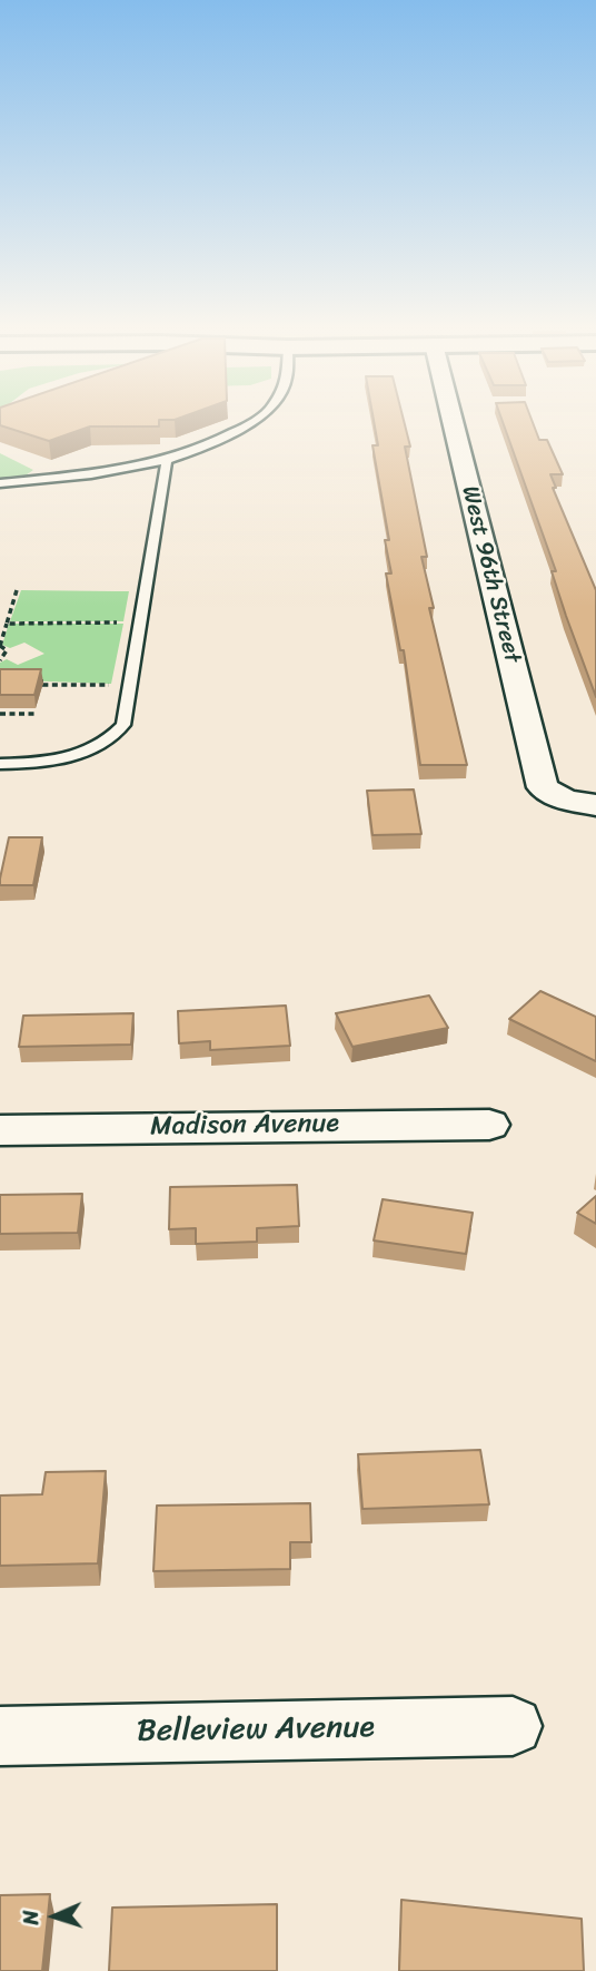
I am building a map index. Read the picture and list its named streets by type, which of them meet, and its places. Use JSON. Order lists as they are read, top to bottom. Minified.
{"streets":{"street":["West 96th Street","Madison Avenue","Belleview Avenue"]},"north":"left"}
